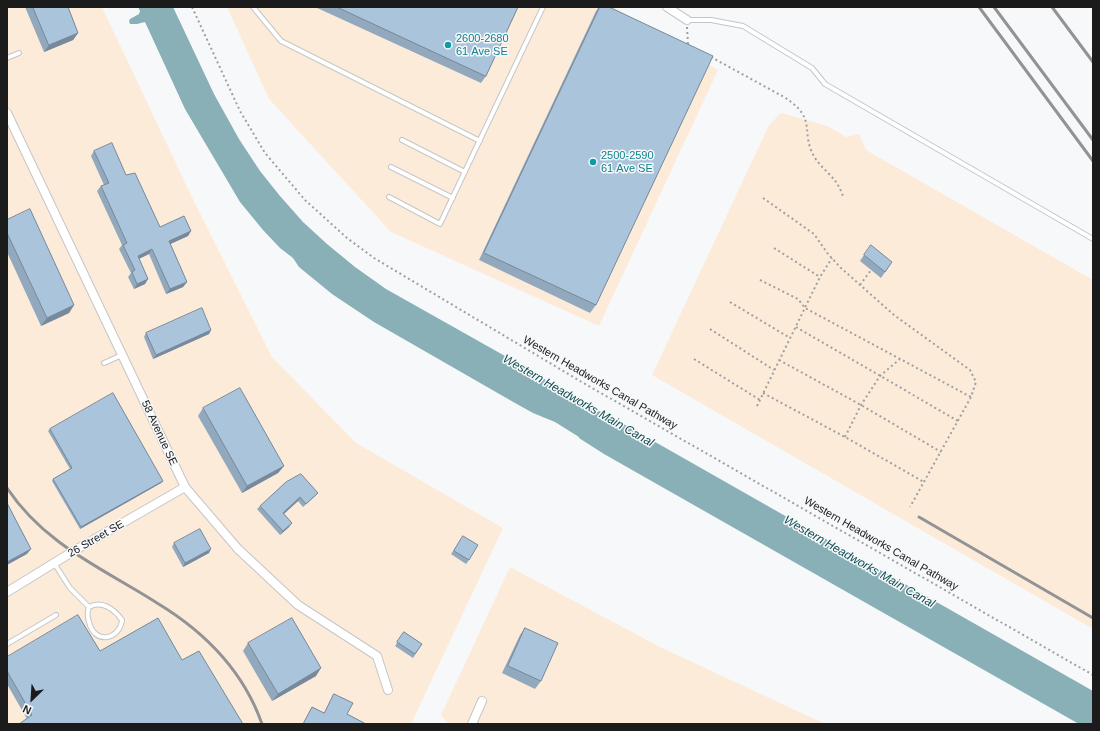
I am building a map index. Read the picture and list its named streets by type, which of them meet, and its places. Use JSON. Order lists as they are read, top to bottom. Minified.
{"streets":{"street":["58 Avenue SE","26 Street SE"],"path":["Western Headworks Canal Pathway"]},"crossings":[["58 Avenue SE","26 Street SE"]],"water":["Western Headworks Main Canal"],"places":["2600-2680 61 Ave SE","2500-2590 61 Ave SE"],"north":"bottom left"}
